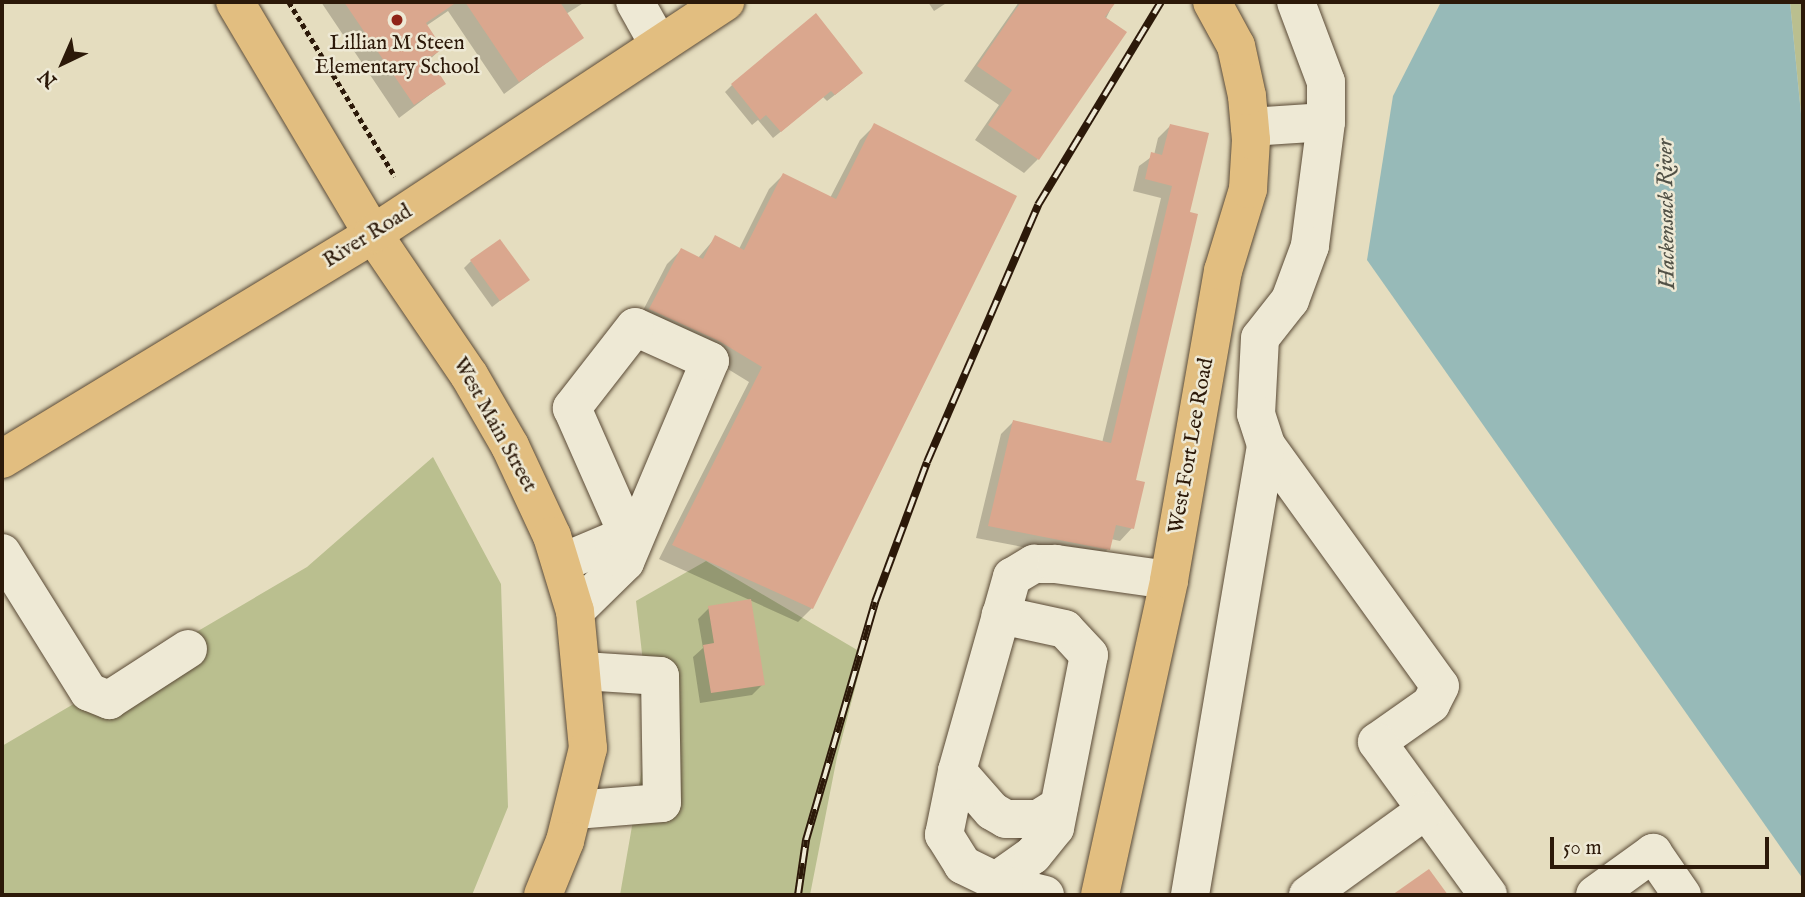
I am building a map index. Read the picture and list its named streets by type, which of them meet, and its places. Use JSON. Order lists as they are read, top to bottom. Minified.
{"streets":{"main road":["River Road","West Main Street","West Fort Lee Road"]},"crossings":[["River Road","West Main Street"]],"water":["Hackensack River"],"places":["Lillian M Steen Elementary School"],"scale_bar":"50 m","north":"bottom left"}
